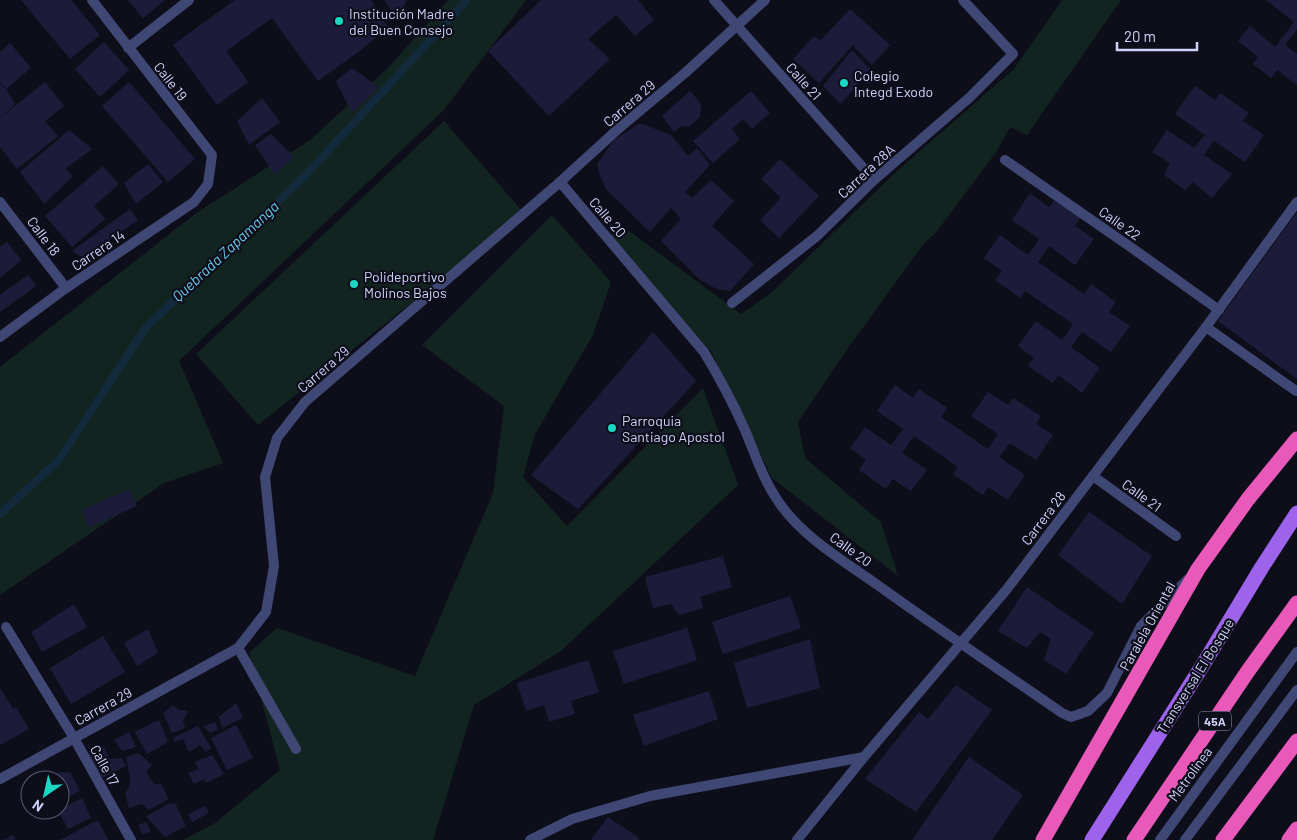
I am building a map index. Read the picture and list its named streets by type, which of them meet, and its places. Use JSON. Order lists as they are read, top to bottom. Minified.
{"streets":{"highway":["Paralela Oriental","45A"],"main road":["Transversal El Bosque"],"street":["Calle 19","Calle 21","Carrera 29","Carrera 28A","Calle 20","Calle 22","Calle 18","Carrera 14","Carrera 28","Calle 17","Metrolínea"]},"crossings":[["Calle 19","Carrera 14"],["Calle 21","Carrera 29"],["Calle 21","Carrera 28A"],["Calle 21","Carrera 28"],["Carrera 29","Calle 20"],["Carrera 29","Calle 17"],["Calle 20","Carrera 28"],["Calle 20","Paralela Oriental"],["Calle 22","Carrera 28"],["Calle 18","Carrera 14"]],"water":["Quebrada Zapamanga"],"places":["Institución Madre del Buen Consejo","Colegio Integd Exodo","Polideportivo Molinos Bajos","Parroquia Santiago Apostol"],"scale_bar":"20 m","north":"bottom left"}
